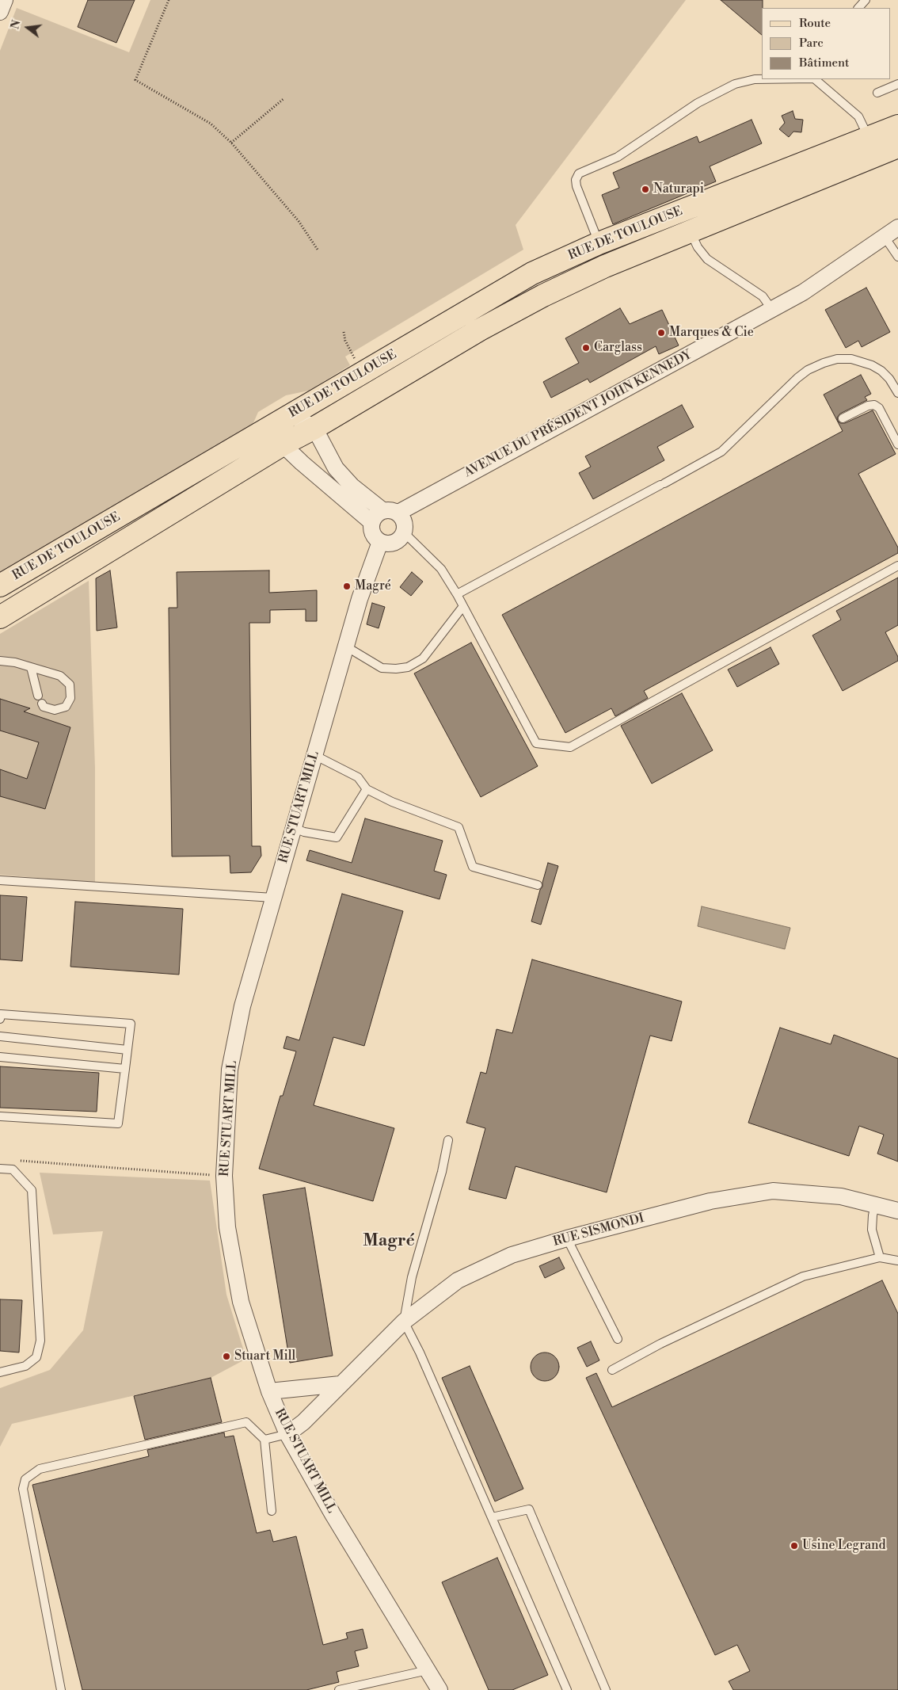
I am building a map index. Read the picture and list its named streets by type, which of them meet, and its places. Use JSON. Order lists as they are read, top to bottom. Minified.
{"streets":{"main road":["RUE DE TOULOUSE"],"street":["AVENUE DU PRÉSIDENT JOHN KENNEDY","RUE STUART MILL","RUE SISMONDI"]},"crossings":[["AVENUE DU PRÉSIDENT JOHN KENNEDY","RUE STUART MILL"],["RUE STUART MILL","RUE SISMONDI"]],"districts":["Magré"],"places":["Naturapi","Marques & Cie","Carglass","Magré","Stuart Mill","Usine Legrand"],"legend":["Route","Parc","Bâtiment"],"north":"left"}
